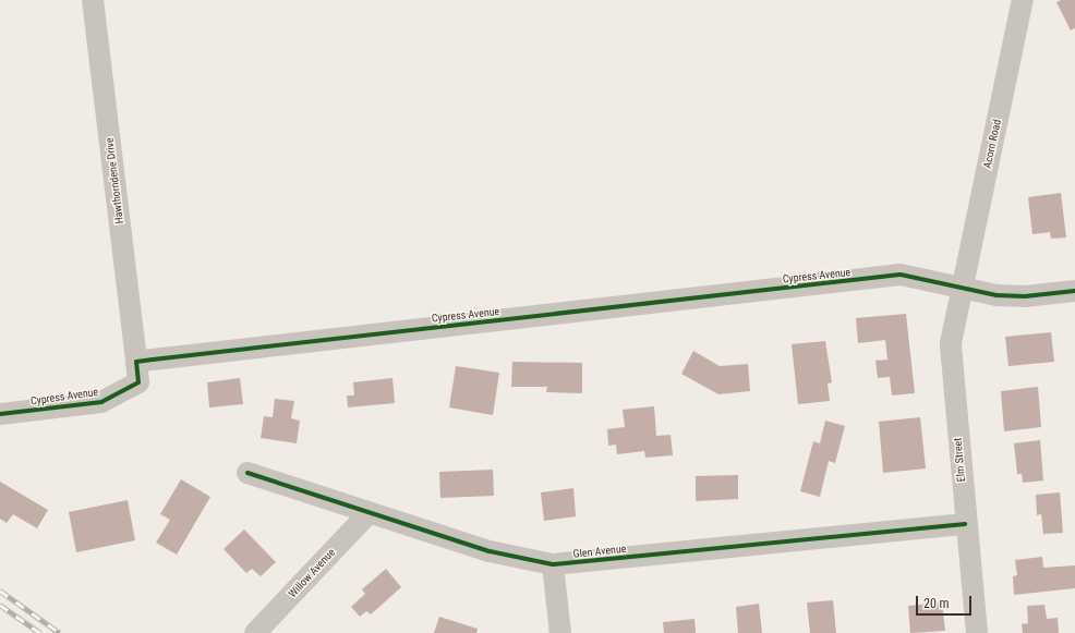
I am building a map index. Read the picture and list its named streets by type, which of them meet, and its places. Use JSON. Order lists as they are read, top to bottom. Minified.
{"streets":{"street":["Acorn Road","Hawthorndene Drive","Cypress Avenue","Elm Street","Glen Avenue","Willow Avenue"]},"crossings":[["Acorn Road","Cypress Avenue"],["Acorn Road","Elm Street"],["Hawthorndene Drive","Cypress Avenue"],["Cypress Avenue","Elm Street"],["Elm Street","Glen Avenue"],["Glen Avenue","Willow Avenue"]],"scale_bar":"20 m"}
